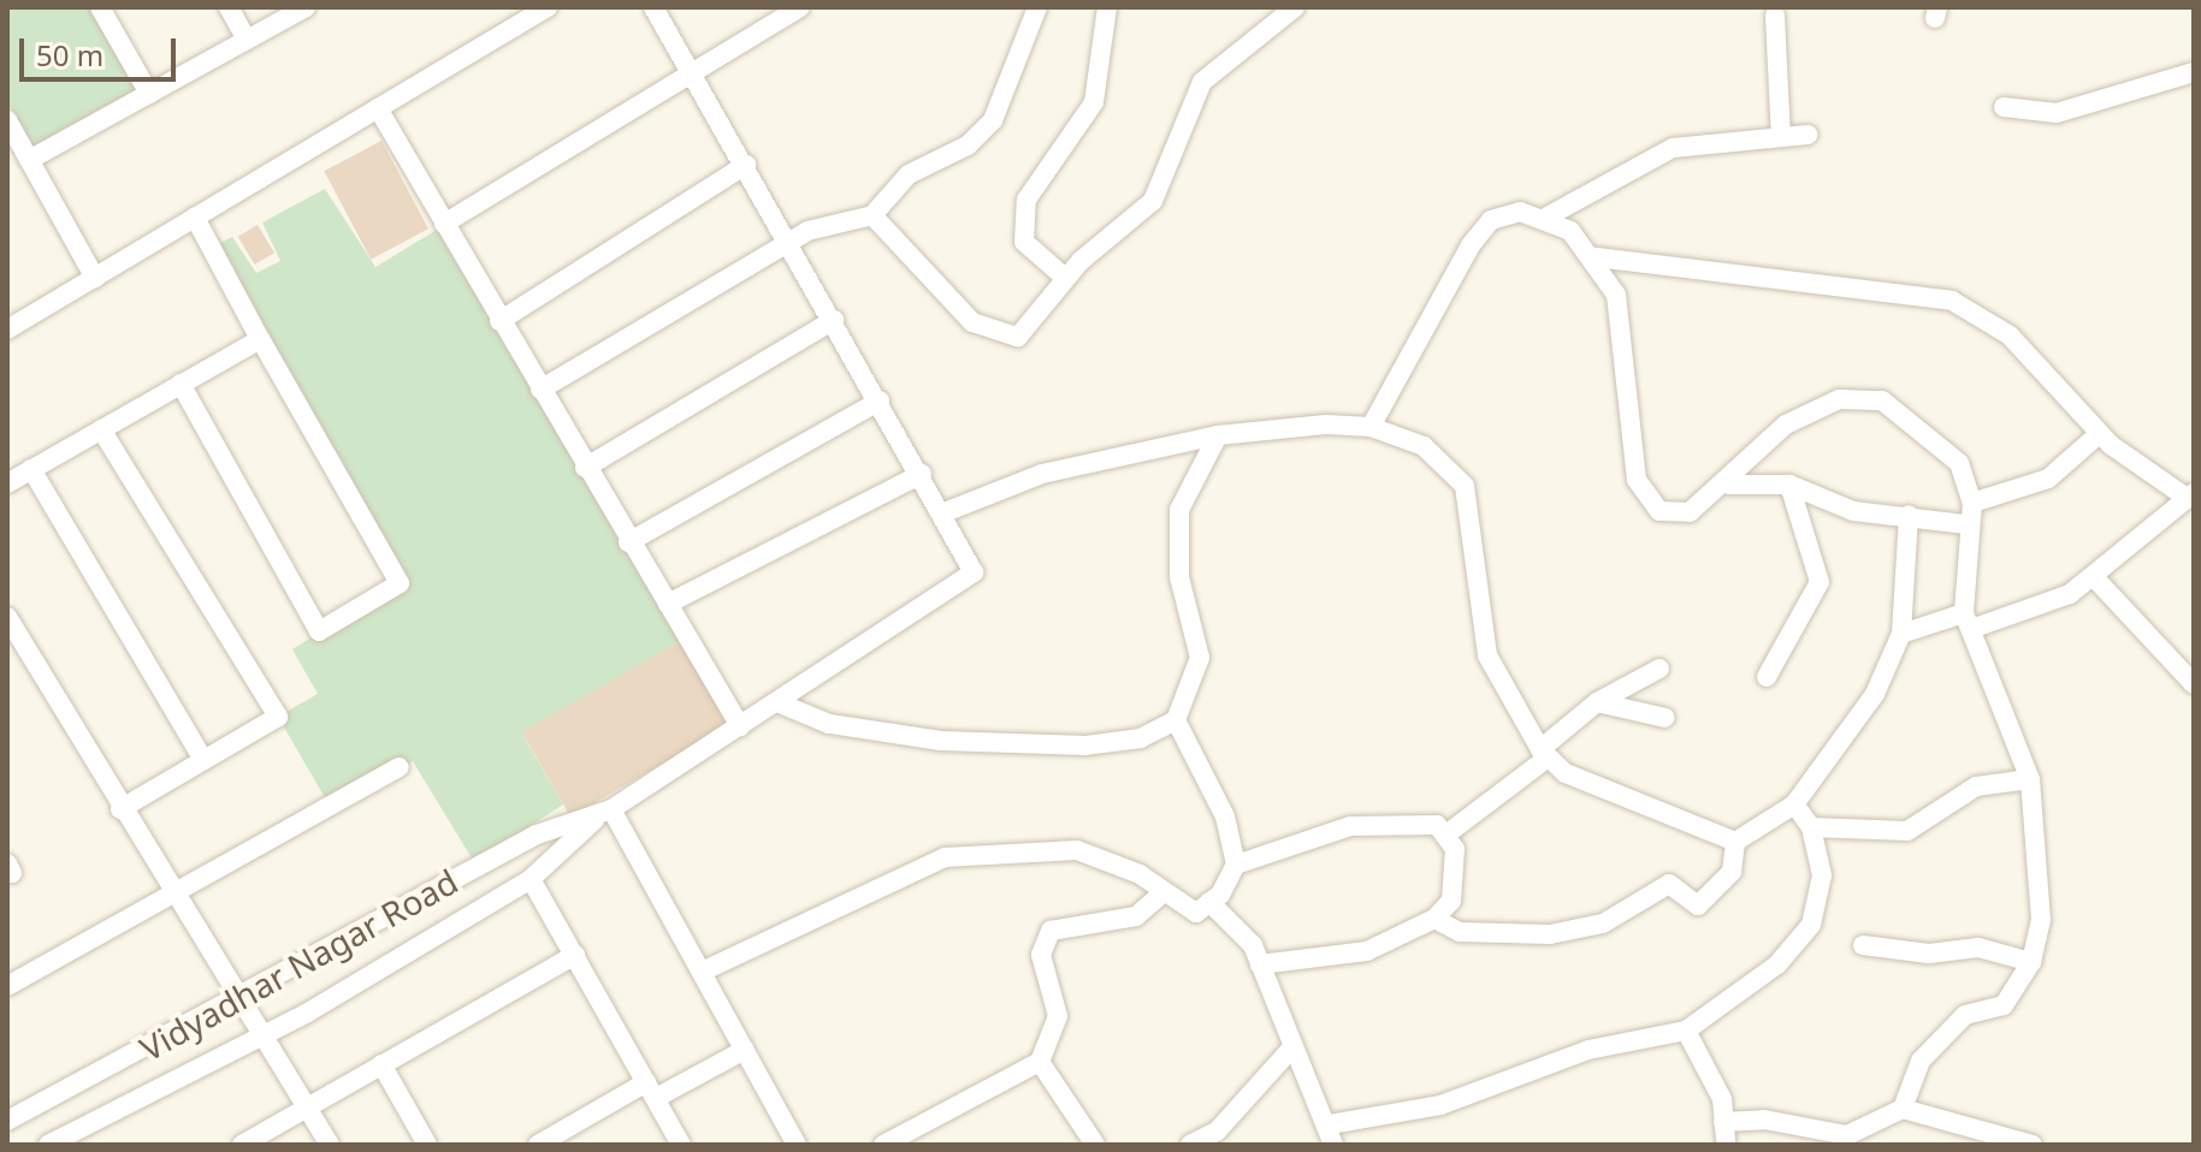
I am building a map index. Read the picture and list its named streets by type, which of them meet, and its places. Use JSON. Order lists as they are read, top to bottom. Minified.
{"streets":{"street":["Vidyadhar Nagar Road"]},"scale_bar":"50 m"}
